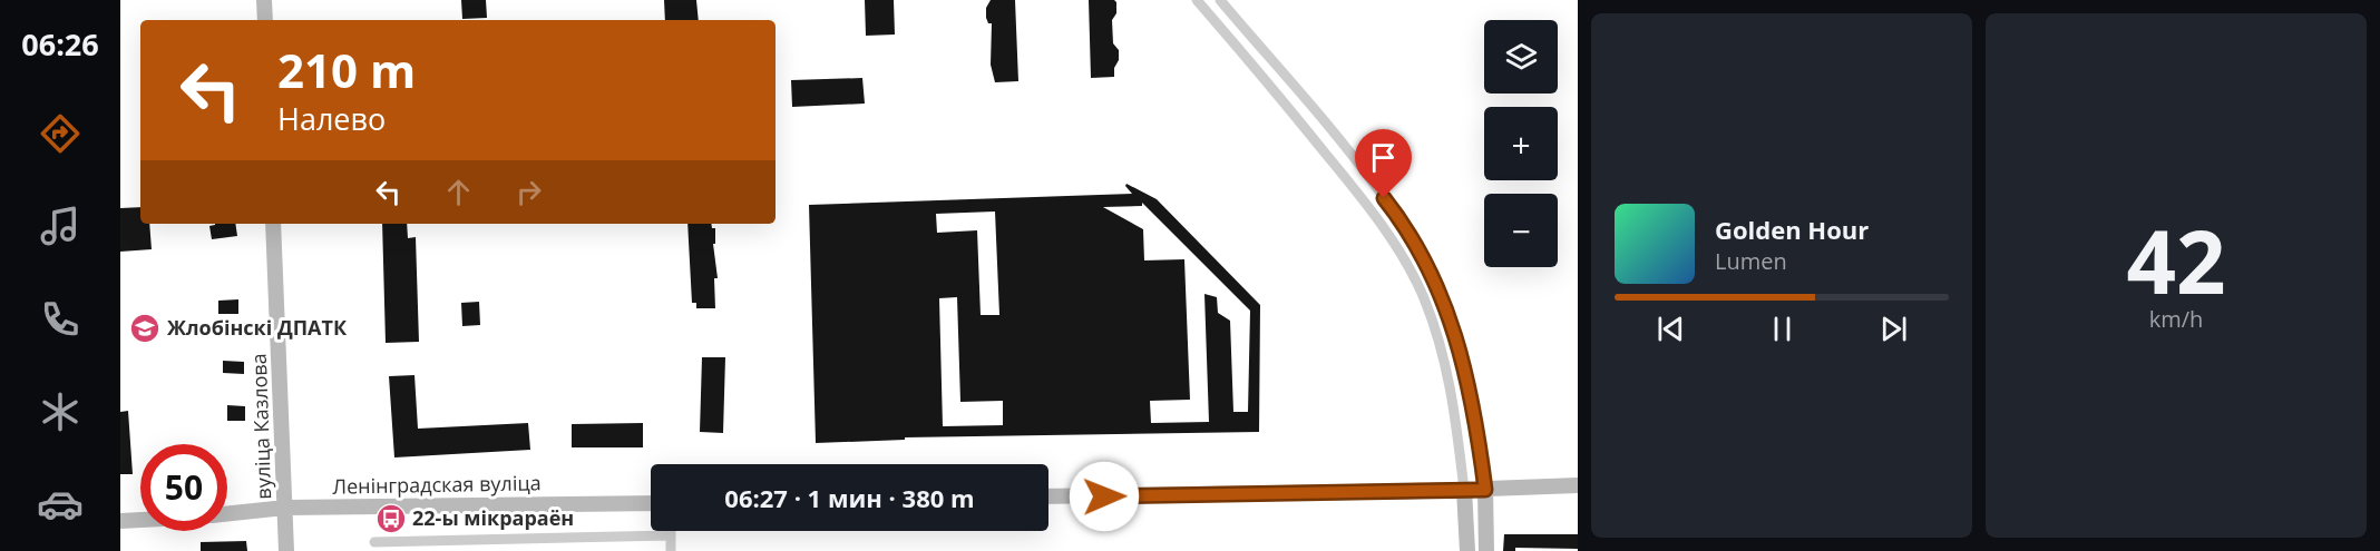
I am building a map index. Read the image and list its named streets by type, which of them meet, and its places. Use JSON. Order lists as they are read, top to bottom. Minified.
{"streets":{"main road":["вуліца Казлова","Ленінградская вуліца"]},"crossings":[["вуліца Казлова","Ленінградская вуліца"]],"places":{"school or university":["Жлобінскі ДПАТК"],"bus stop":["22-ы мікрараён"]},"page":{"tabs":"06:26","tile":["42","km/h"],"map_buttons":["+","−"],"turn":["210 m","Налево"],"song":["Golden Hour","Lumen"],"limit":"50","trip":"06:27 · 1 мин · 380 m"}}
